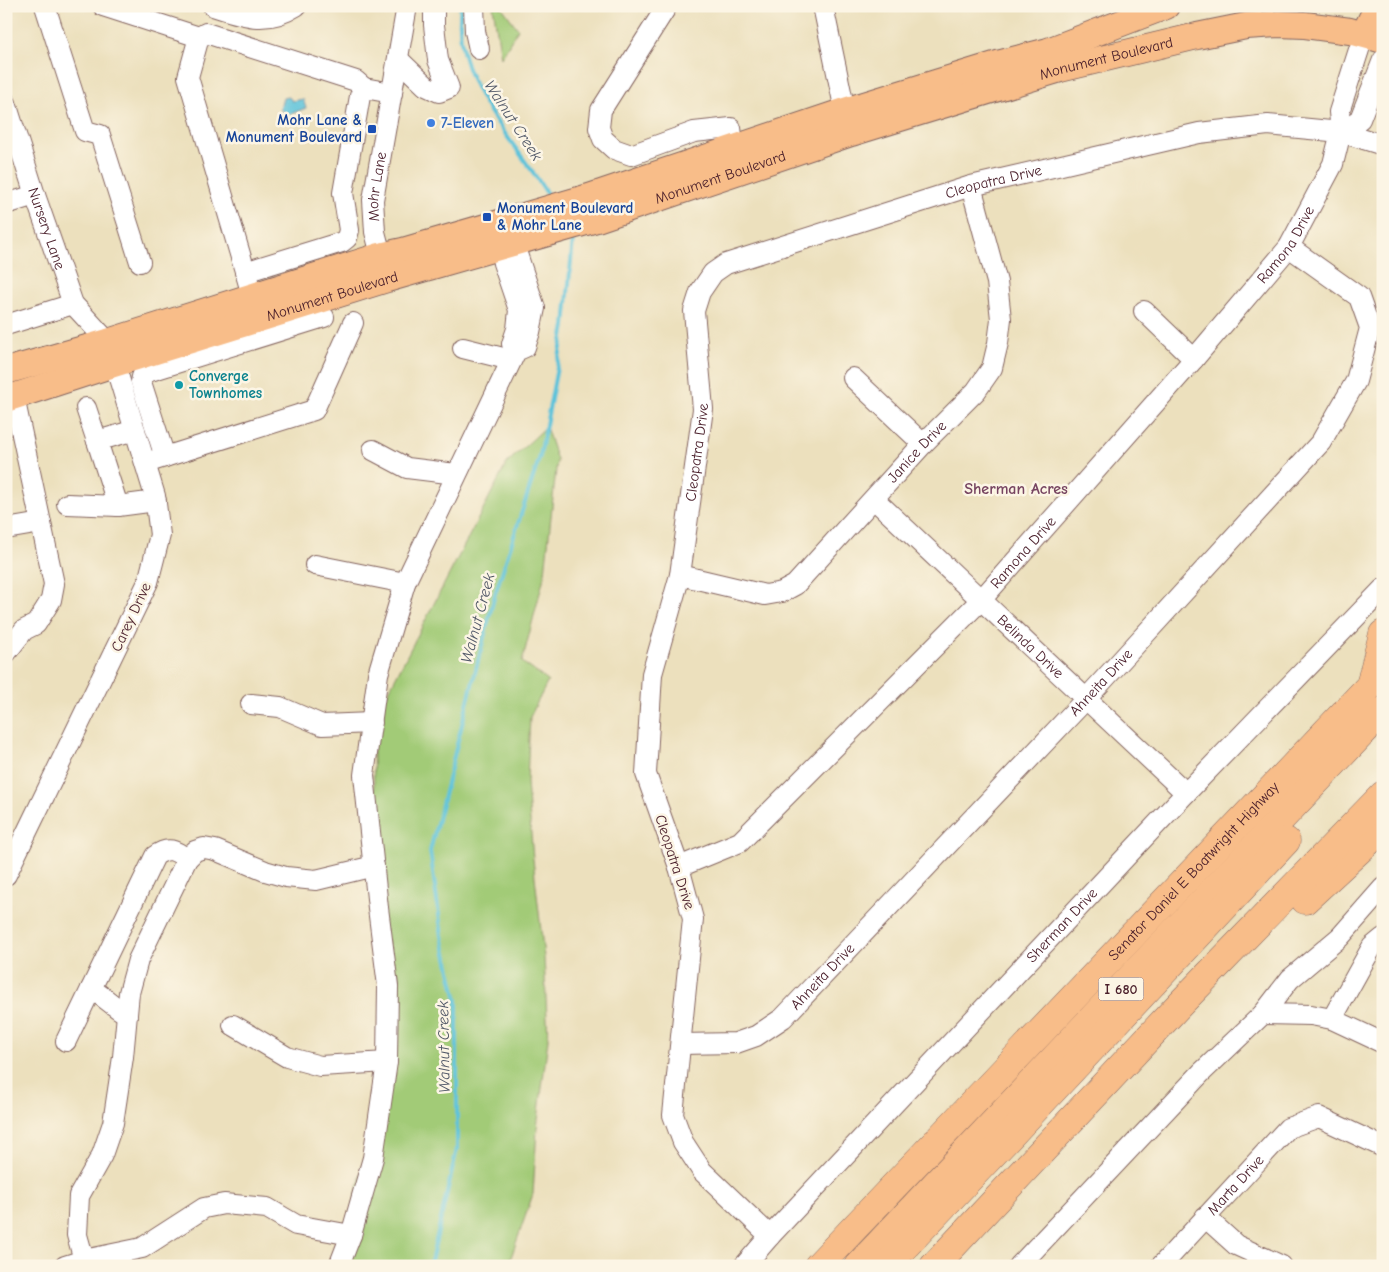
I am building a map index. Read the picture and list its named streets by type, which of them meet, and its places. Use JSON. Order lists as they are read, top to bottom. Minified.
{"streets":{"highway":["Senator Daniel E Boatwright Highway","I 680"],"main road":["Monument Boulevard"],"street":["Cleopatra Drive","Mohr Lane","Nursery Lane","Ramona Drive","Janice Drive","Carey Drive","Belinda Drive","Ahneita Drive","Sherman Drive","Marta Drive"]},"crossings":[["Monument Boulevard","Mohr Lane"],["Monument Boulevard","Nursery Lane"],["Monument Boulevard","Ramona Drive"],["Monument Boulevard","Carey Drive"],["Cleopatra Drive","Ramona Drive"],["Cleopatra Drive","Janice Drive"],["Cleopatra Drive","Ahneita Drive"],["Cleopatra Drive","Sherman Drive"],["Nursery Lane","Carey Drive"],["Ramona Drive","Belinda Drive"],["Ramona Drive","Ahneita Drive"],["Janice Drive","Belinda Drive"],["Belinda Drive","Ahneita Drive"],["Belinda Drive","Sherman Drive"]],"districts":["Sherman Acres"],"water":["Walnut Creek"],"places":{"other":["7-Eleven","Converge Townhomes"],"transit":["Mohr Lane & Monument Boulevard","Monument Boulevard & Mohr Lane"]}}
